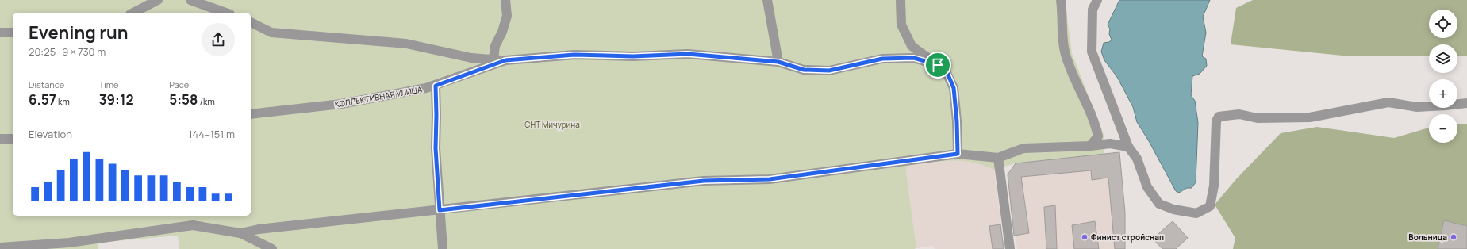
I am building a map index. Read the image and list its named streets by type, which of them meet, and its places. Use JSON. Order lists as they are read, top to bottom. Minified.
{"streets":{"street":["КОЛЛЕКТИВНАЯ УЛИЦА"]},"parks":["СНТ Мичурина"],"places":["Финист стройснап","Вольница"],"page":{"map_buttons":["+","−"],"heading":["Evening run","20:25 · 9 × 730 m"],"stats":[["Distance","6.57 km"],["Time","39:12"],["Pace","5:58 /km"]],"chart":["Elevation","144–151 m"]}}
